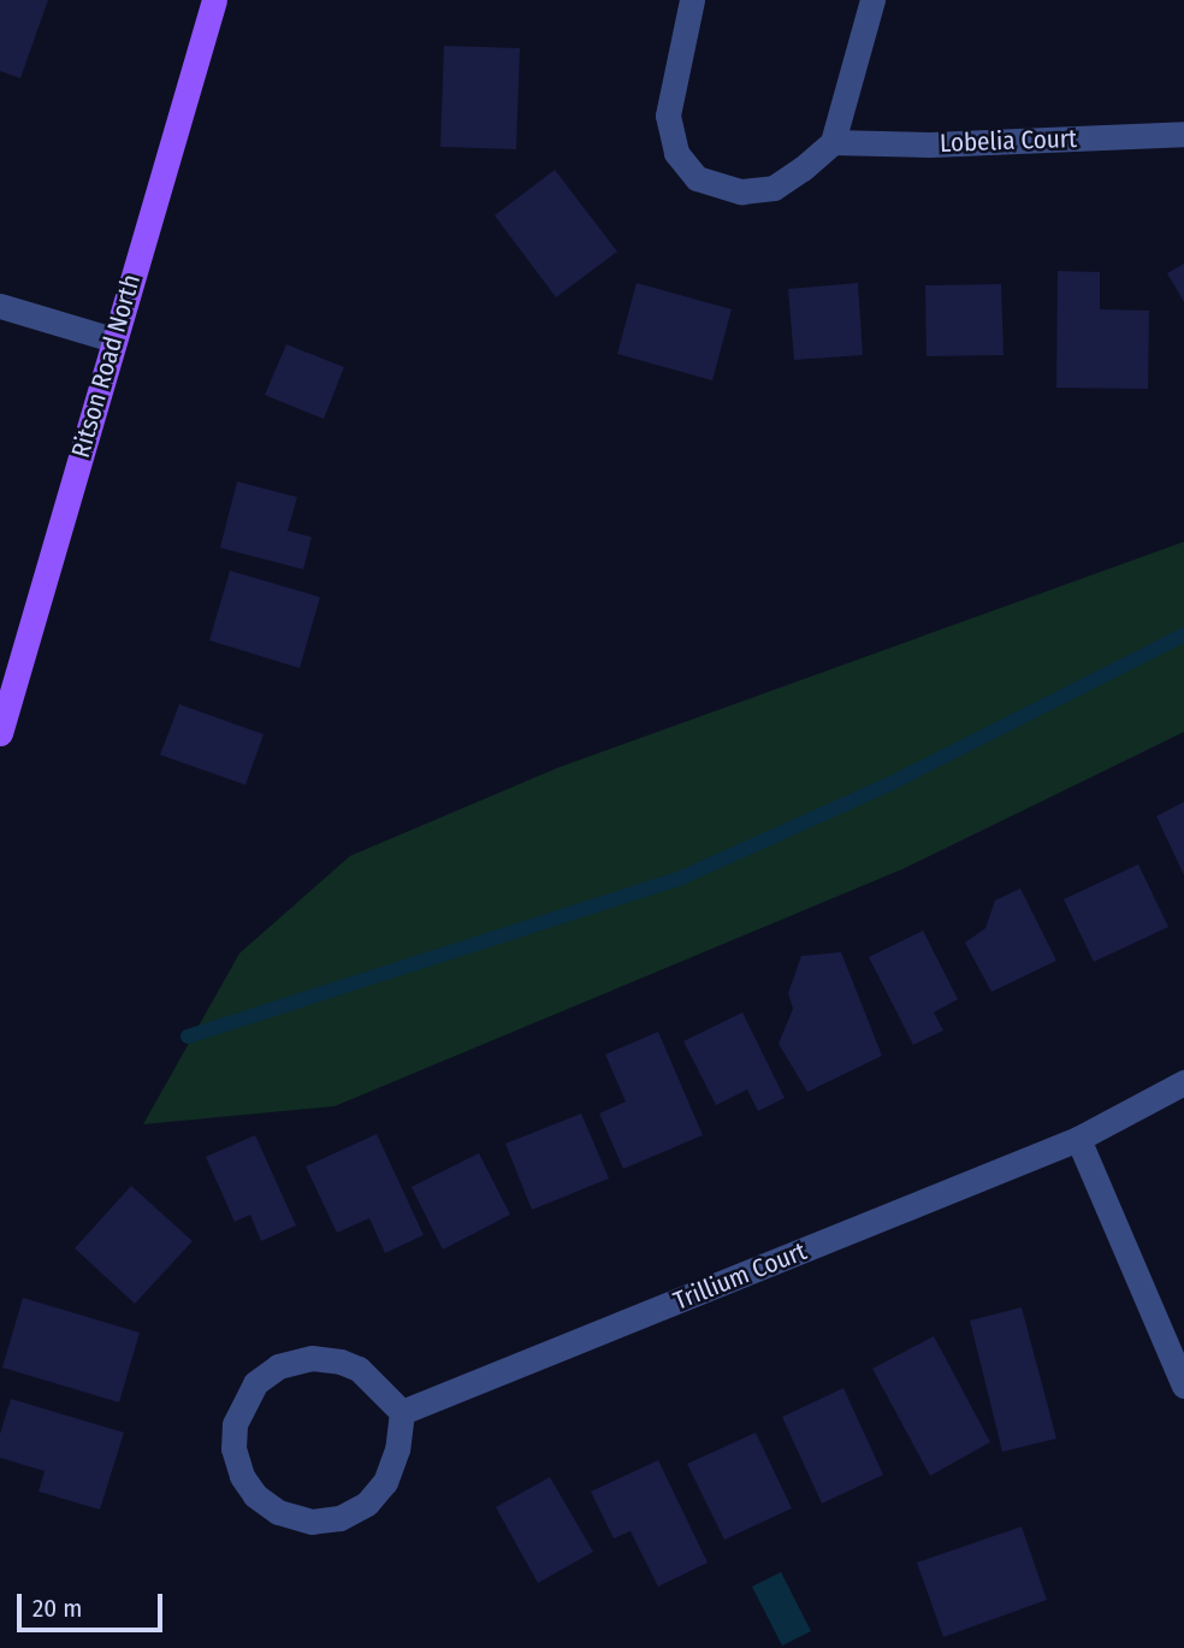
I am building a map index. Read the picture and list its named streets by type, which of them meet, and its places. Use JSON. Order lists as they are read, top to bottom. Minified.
{"streets":{"main road":["Ritson Road North"],"street":["Lobelia Court","Trillium Court"]},"scale_bar":"20 m"}
